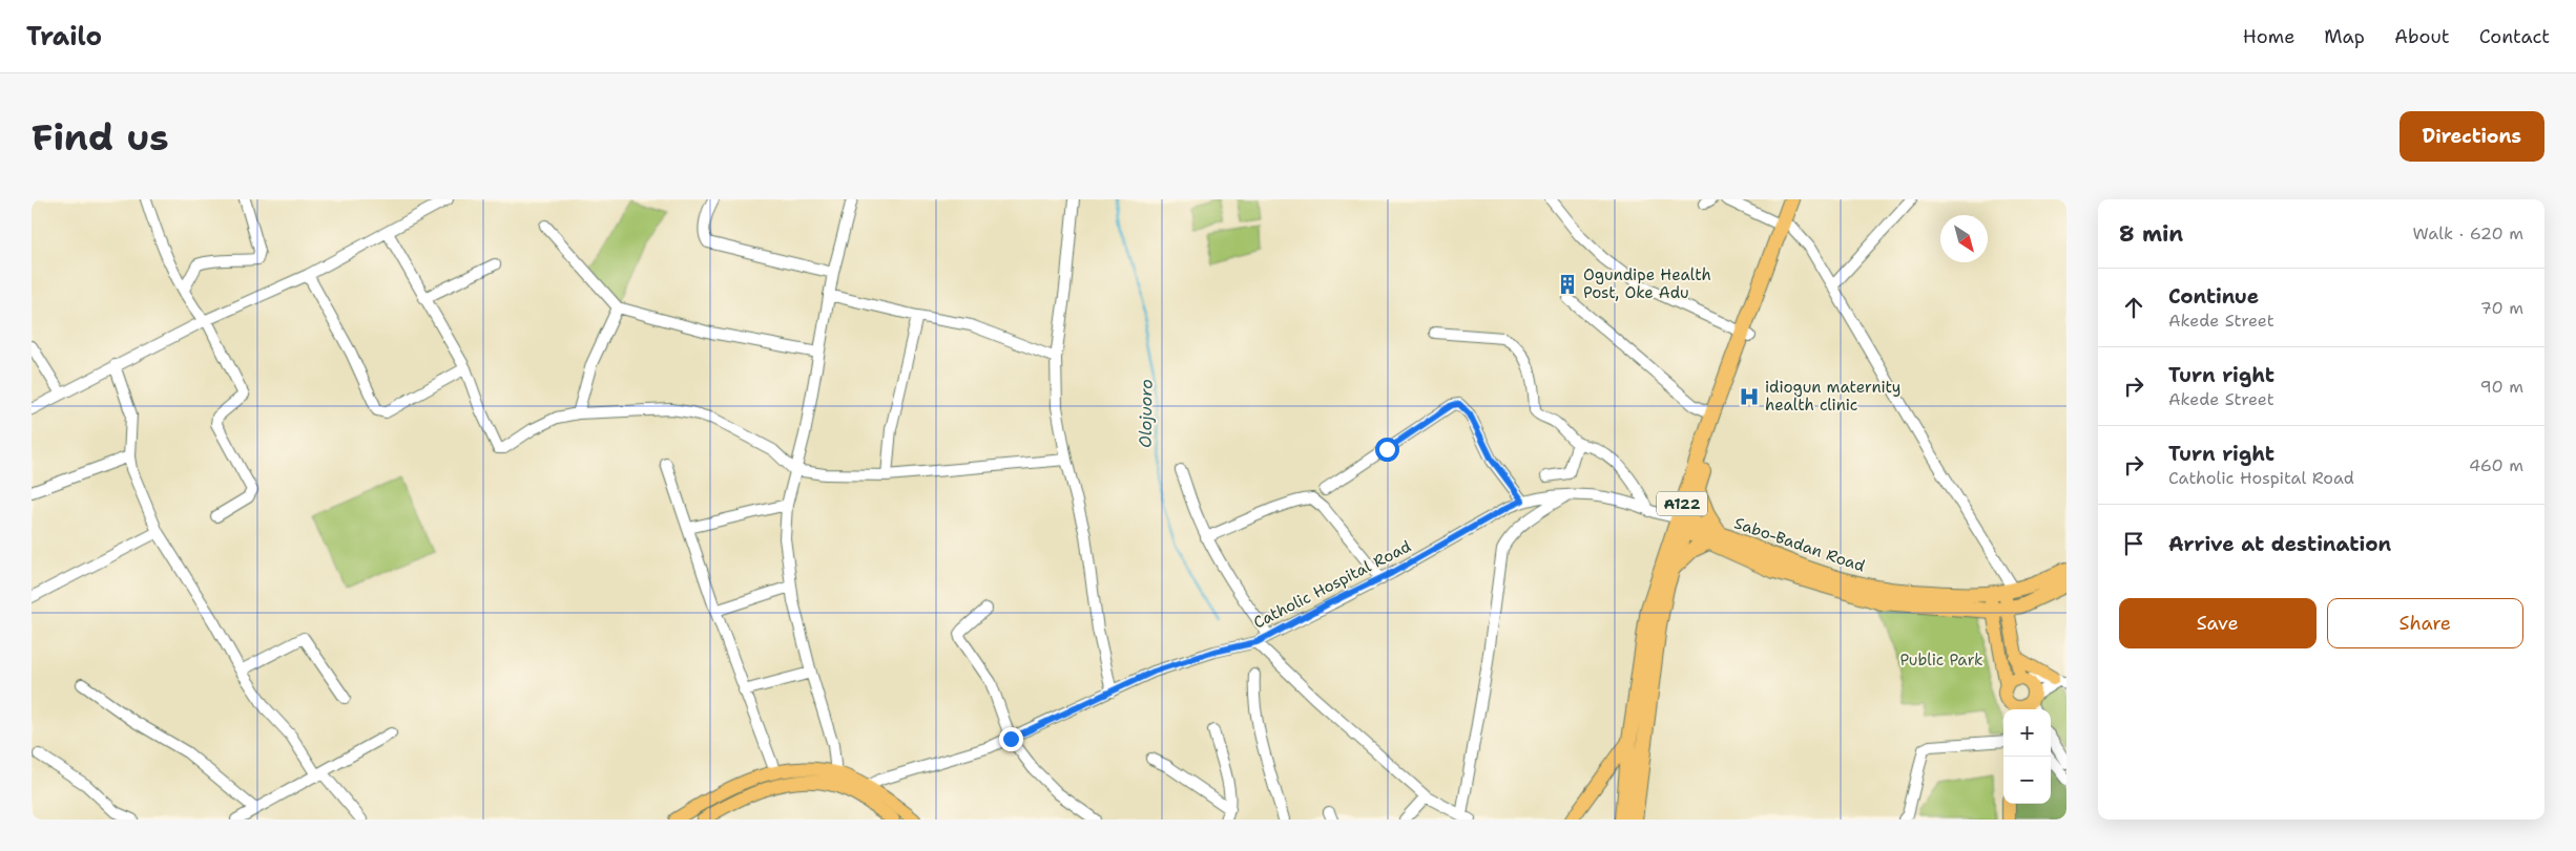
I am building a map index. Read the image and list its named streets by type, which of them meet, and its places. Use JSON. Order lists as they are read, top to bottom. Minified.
{"streets":{"highway":["A122","Sabo-Badan Road"],"street":["Catholic Hospital Road"]},"crossings":[["A122","Sabo-Badan Road"],["A122","Catholic Hospital Road"],["Sabo-Badan Road","Catholic Hospital Road"]],"water":["Olojuoro"],"parks":["Public Park"],"places":{"building":["Ogundipe Health Post, Oke Adu"],"hospital":["idiogun maternity health clinic"]},"north":"bottom right","page":{"header":"Trailo","nav":["Home","Map","About","Contact"],"buttons":["Directions",["Save","Share"]],"title":"Find us","heading":["8 min","Walk · 620 m"],"list":[["Continue","Akede Street","70 m"],["Turn right","Akede Street","90 m"],["Turn right","Catholic Hospital Road","460 m"],"Arrive at destination"],"map_buttons":["+","−"]}}
